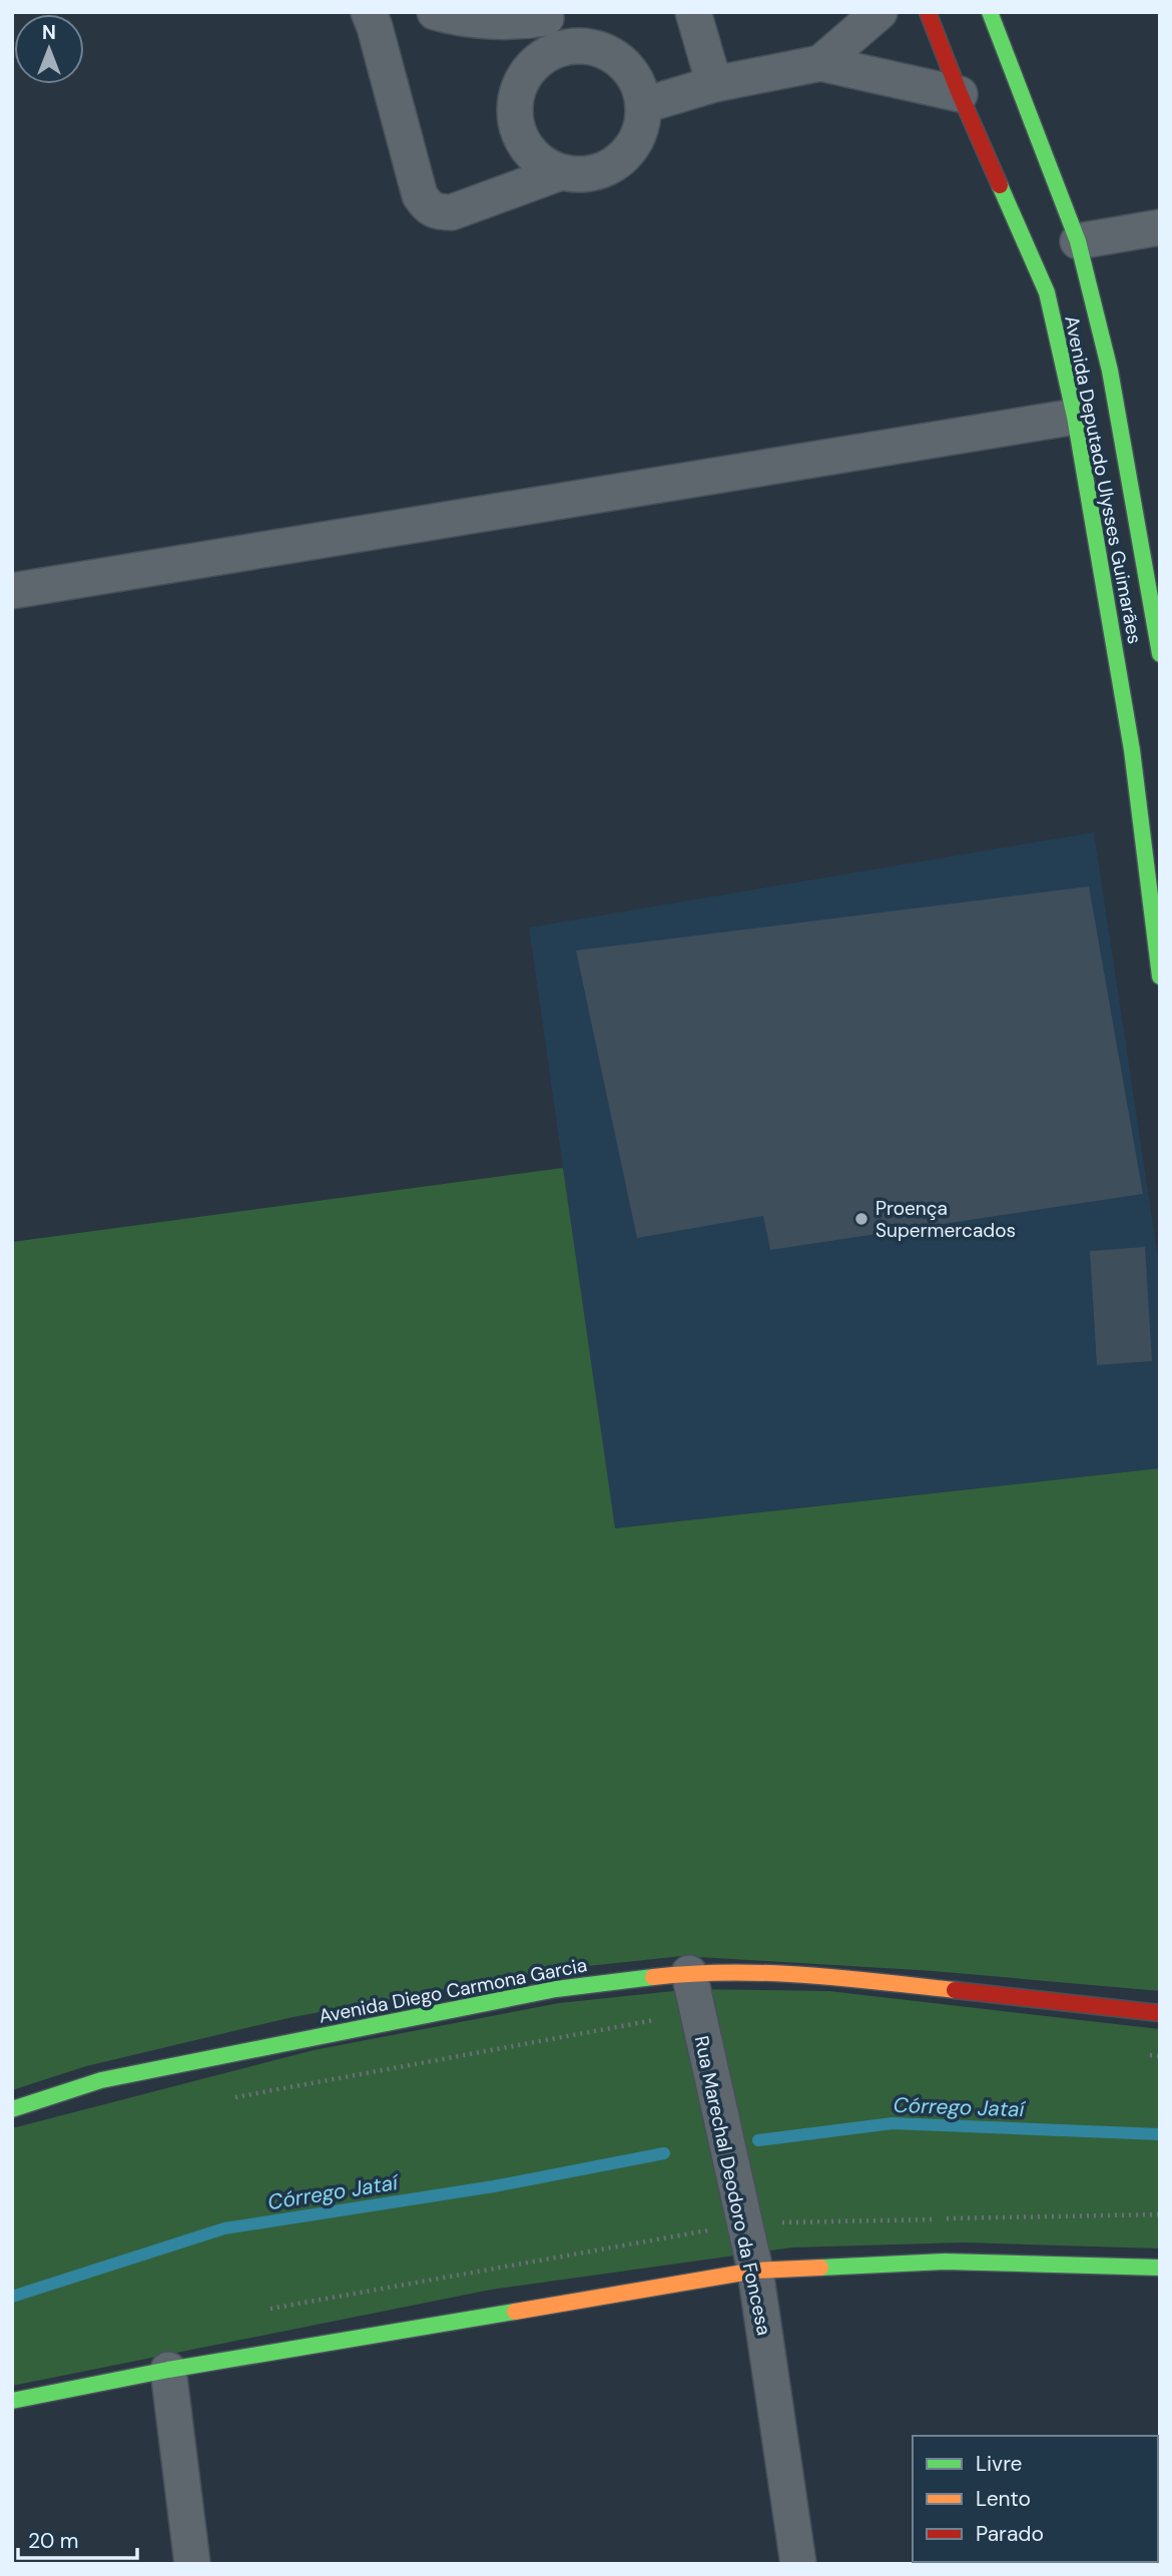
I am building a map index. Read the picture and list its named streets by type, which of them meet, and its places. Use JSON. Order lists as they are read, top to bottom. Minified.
{"streets":{"main road":["Avenida Deputado Ulysses Guimarães","Avenida Diego Carmona Garcia"],"street":["Rua Marechal Deodoro da Foncesa"]},"crossings":[["Avenida Diego Carmona Garcia","Rua Marechal Deodoro da Foncesa"]],"water":["Córrego Jataí"],"places":["Proença Supermercados"],"legend":["Livre","Lento","Parado"],"scale_bar":"20 m","north":"top"}
